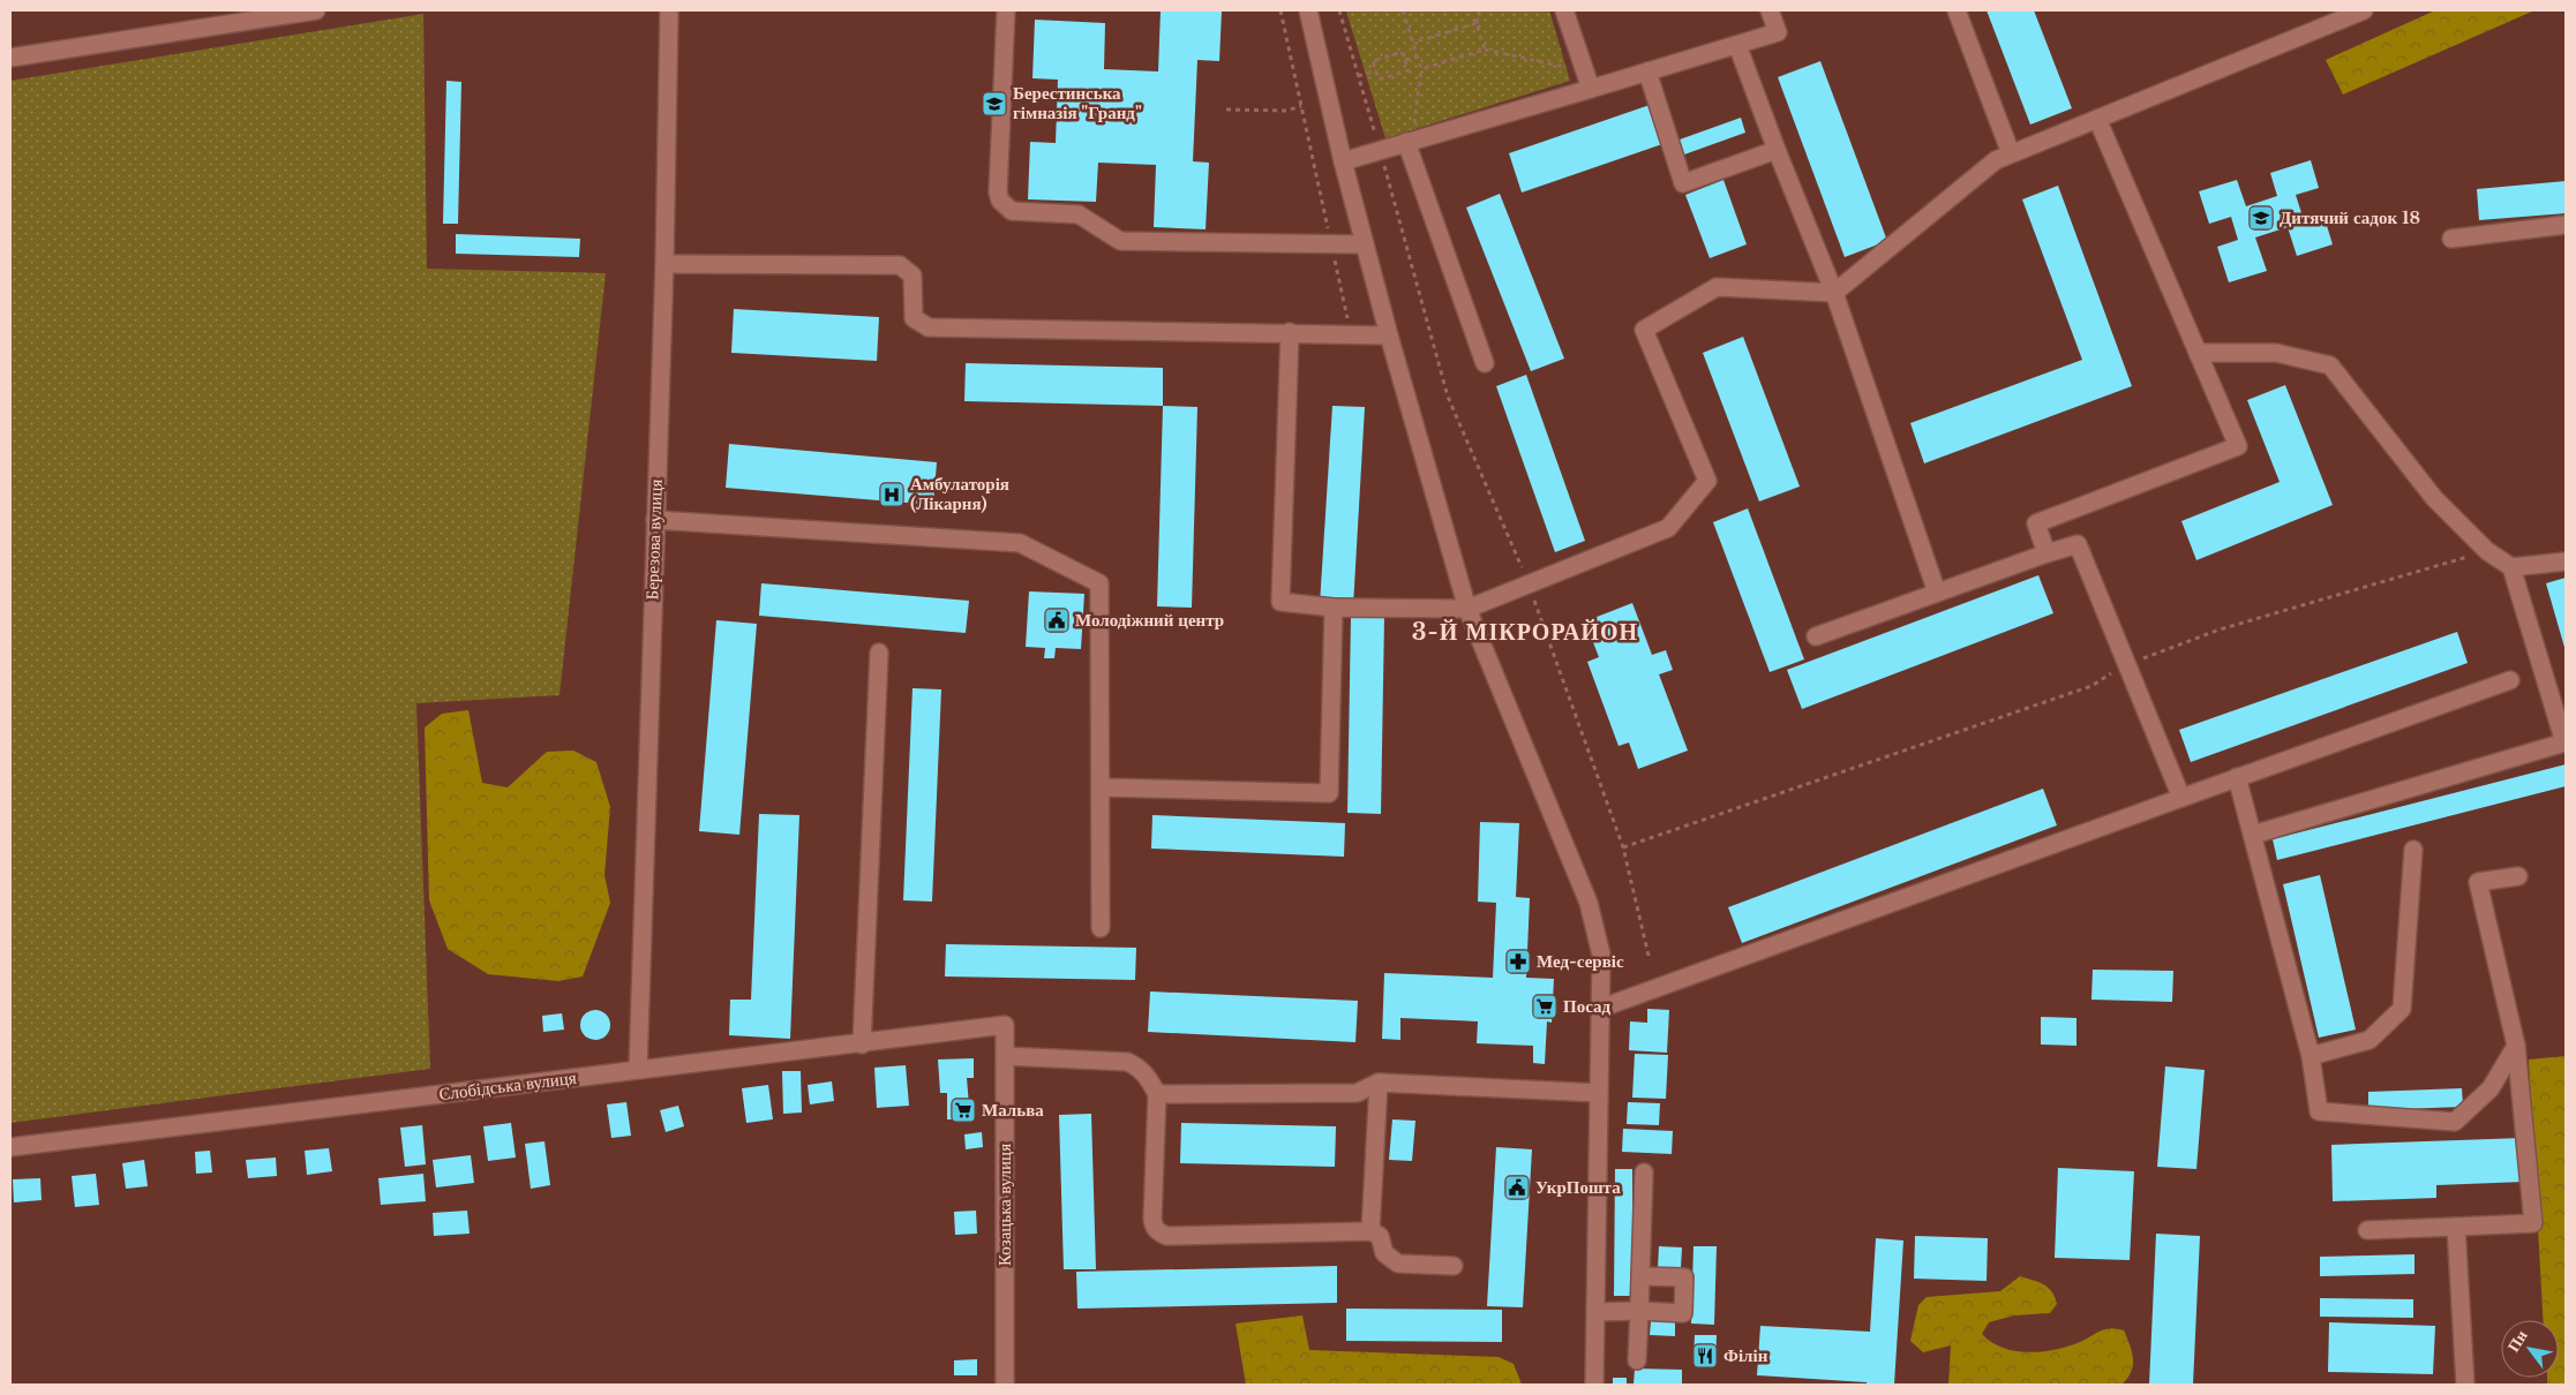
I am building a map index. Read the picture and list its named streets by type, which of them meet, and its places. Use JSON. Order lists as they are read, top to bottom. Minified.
{"streets":{"street":["Березова вулиця","Слобідська вулиця","Козацька вулиця"]},"crossings":[["Березова вулиця","Слобідська вулиця"],["Слобідська вулиця","Козацька вулиця"]],"districts":["3-Й МІКРОРАЙОН"],"places":{"school or university":["Берестинська гімназія \"Гранд\"","Дитячий садок 18"],"hospital":["Амбулаторія (Лікарня)"],"public building":["Молодіжний центр","УкрПошта"],"pharmacy":["Мед-сервіс"],"supermarket":["Посад","Мальва"],"restaurant":["Філін"]},"north":"top left"}
